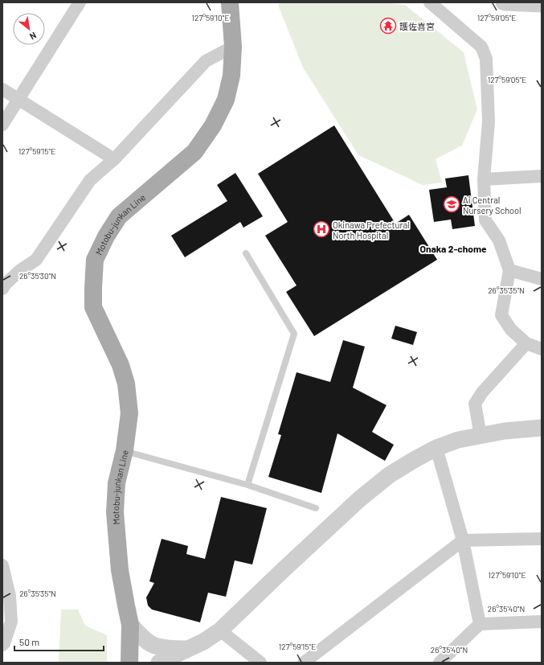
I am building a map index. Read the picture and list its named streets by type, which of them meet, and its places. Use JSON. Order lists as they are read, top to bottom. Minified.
{"streets":{"main road":["Motobu-junkan Line"]},"districts":["Onaka 2-chome"],"places":{"temple":["護佐喜宮"],"school or university":["Ai Central Nursery School"],"hospital":["Okinawa Prefectural North Hospital"]},"scale_bar":"50 m","north":"bottom right","coordinates":["127°59'10\"E","127°59'05\"E","127°59'15\"E","26°35'30\"N","26°35'35\"N","26°35'40\"N"]}
